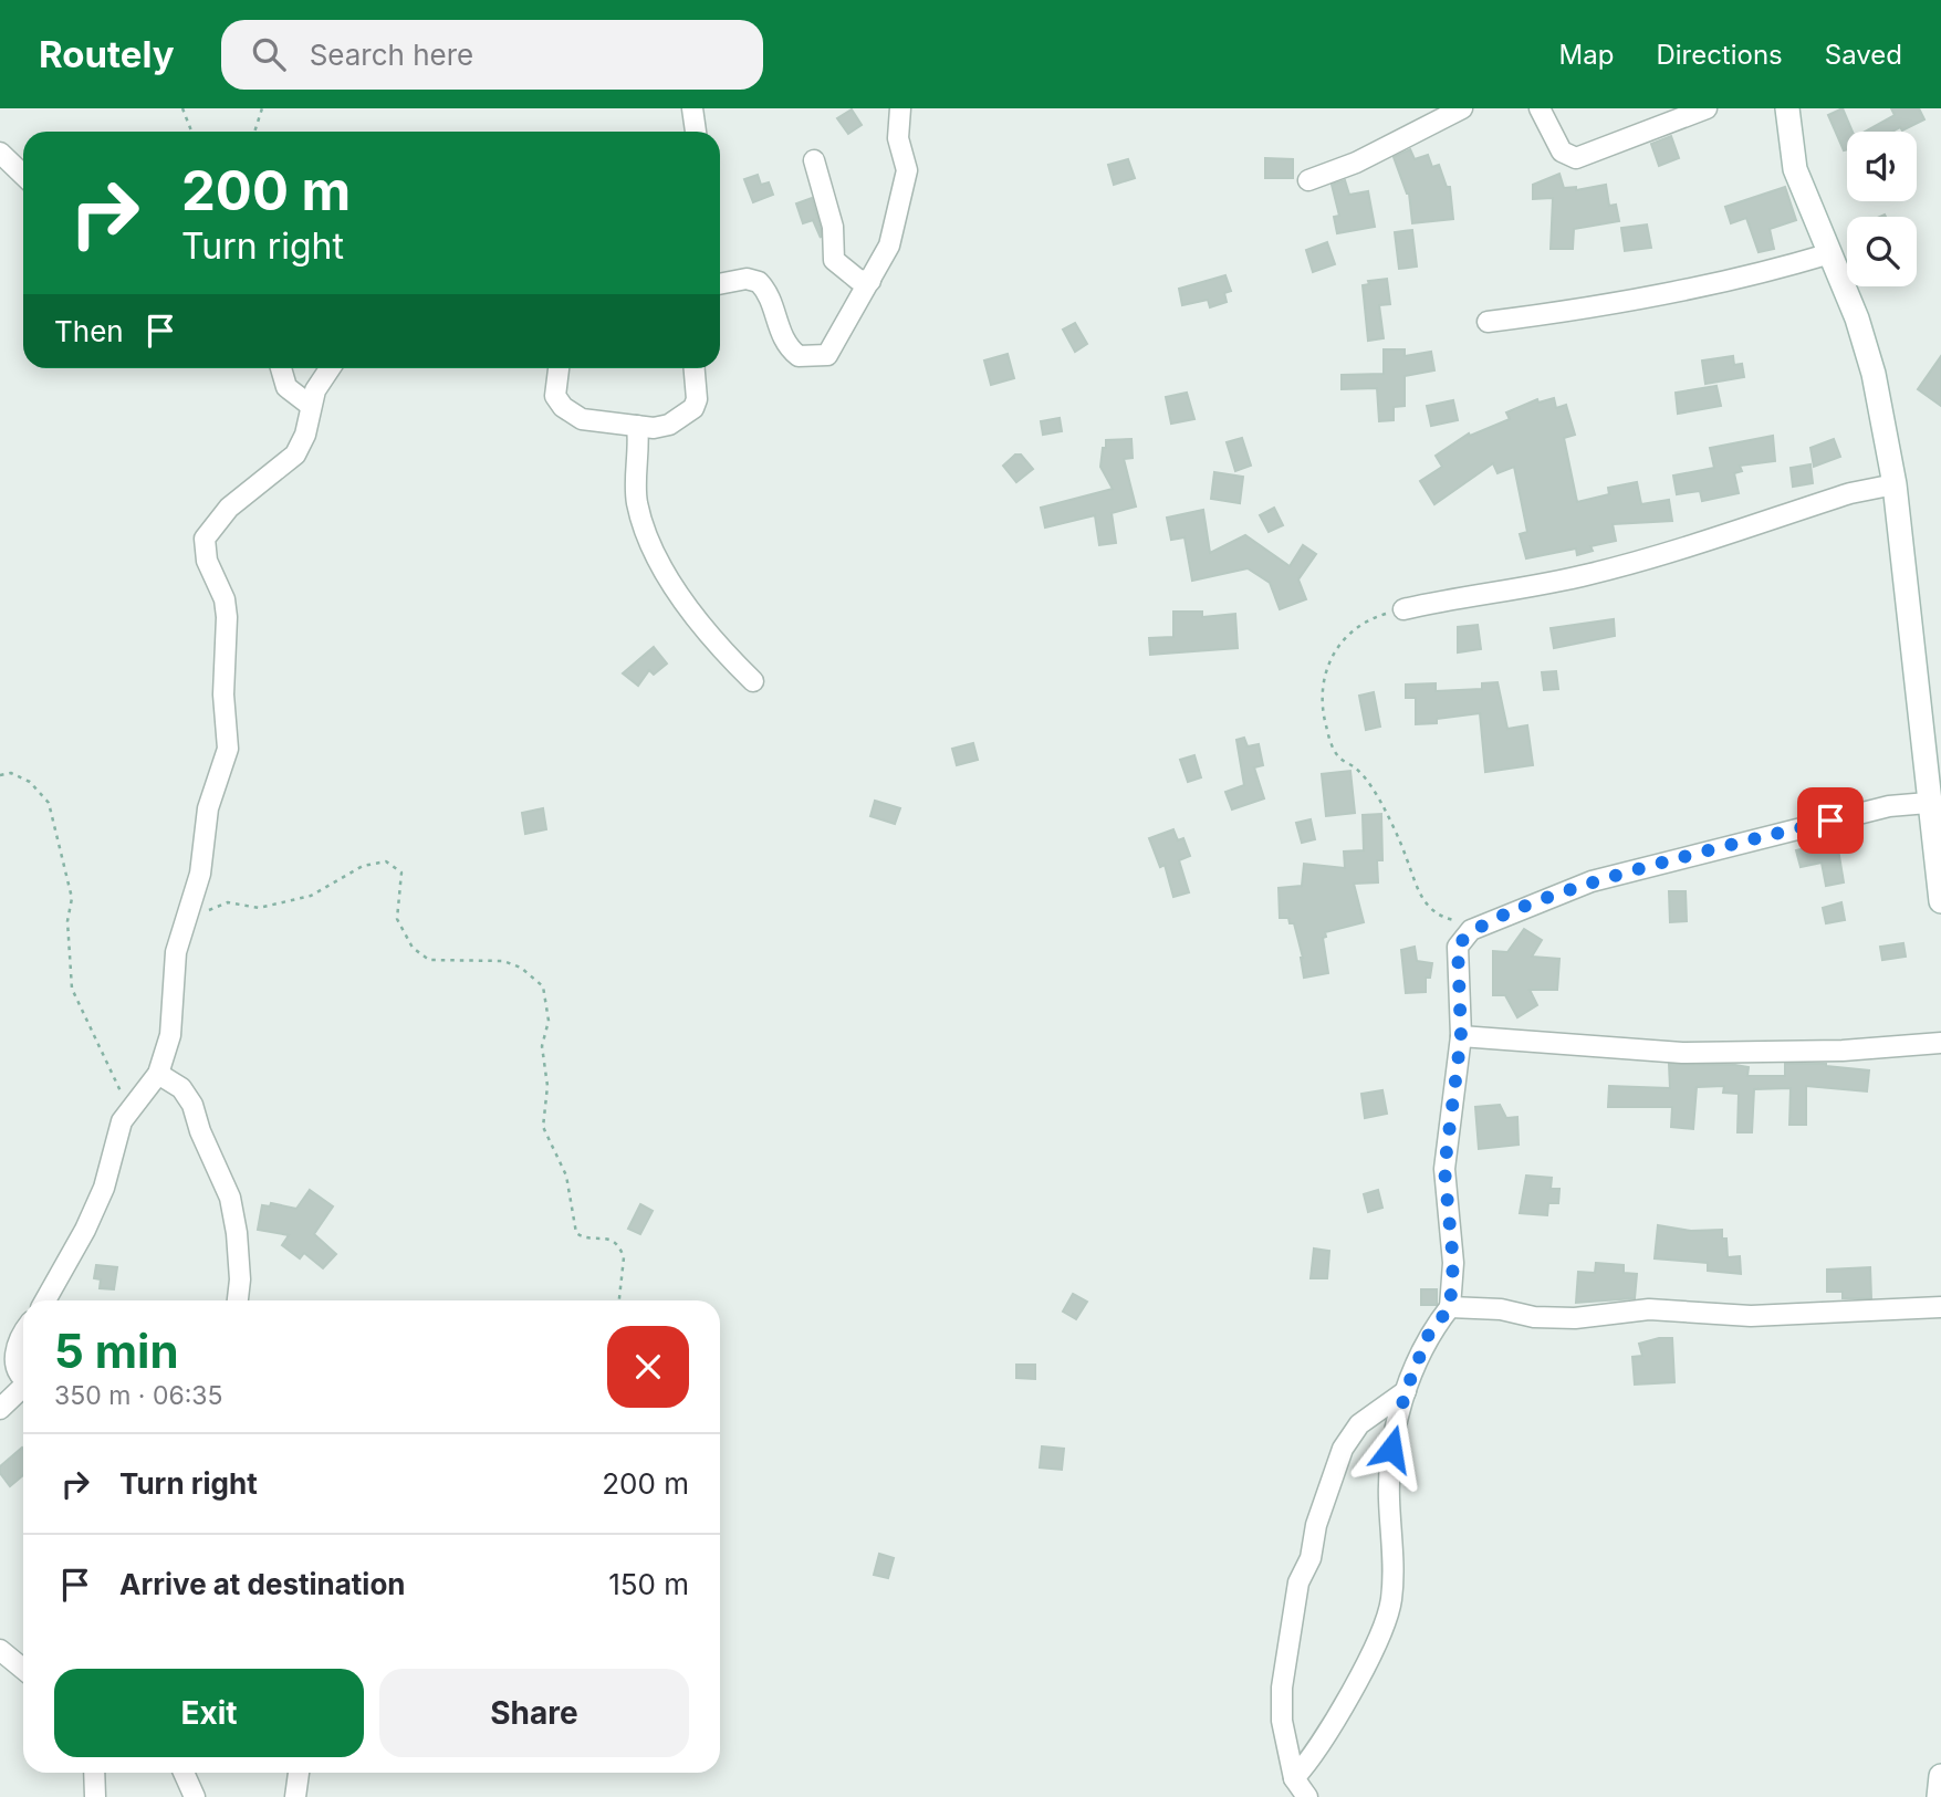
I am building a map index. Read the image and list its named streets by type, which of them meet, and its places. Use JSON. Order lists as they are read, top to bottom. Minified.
{"page":{"header":"Routely","search":"Search here","nav":["Map","Directions","Saved"],"turn":["200 m","Turn right"],"then":"Then","heading":["5 min","350 m · 06:35"],"list":[{"name":"Turn right","value":"200 m"},{"name":"Arrive at destination","value":"150 m"}],"buttons":["Exit","Share"]}}
